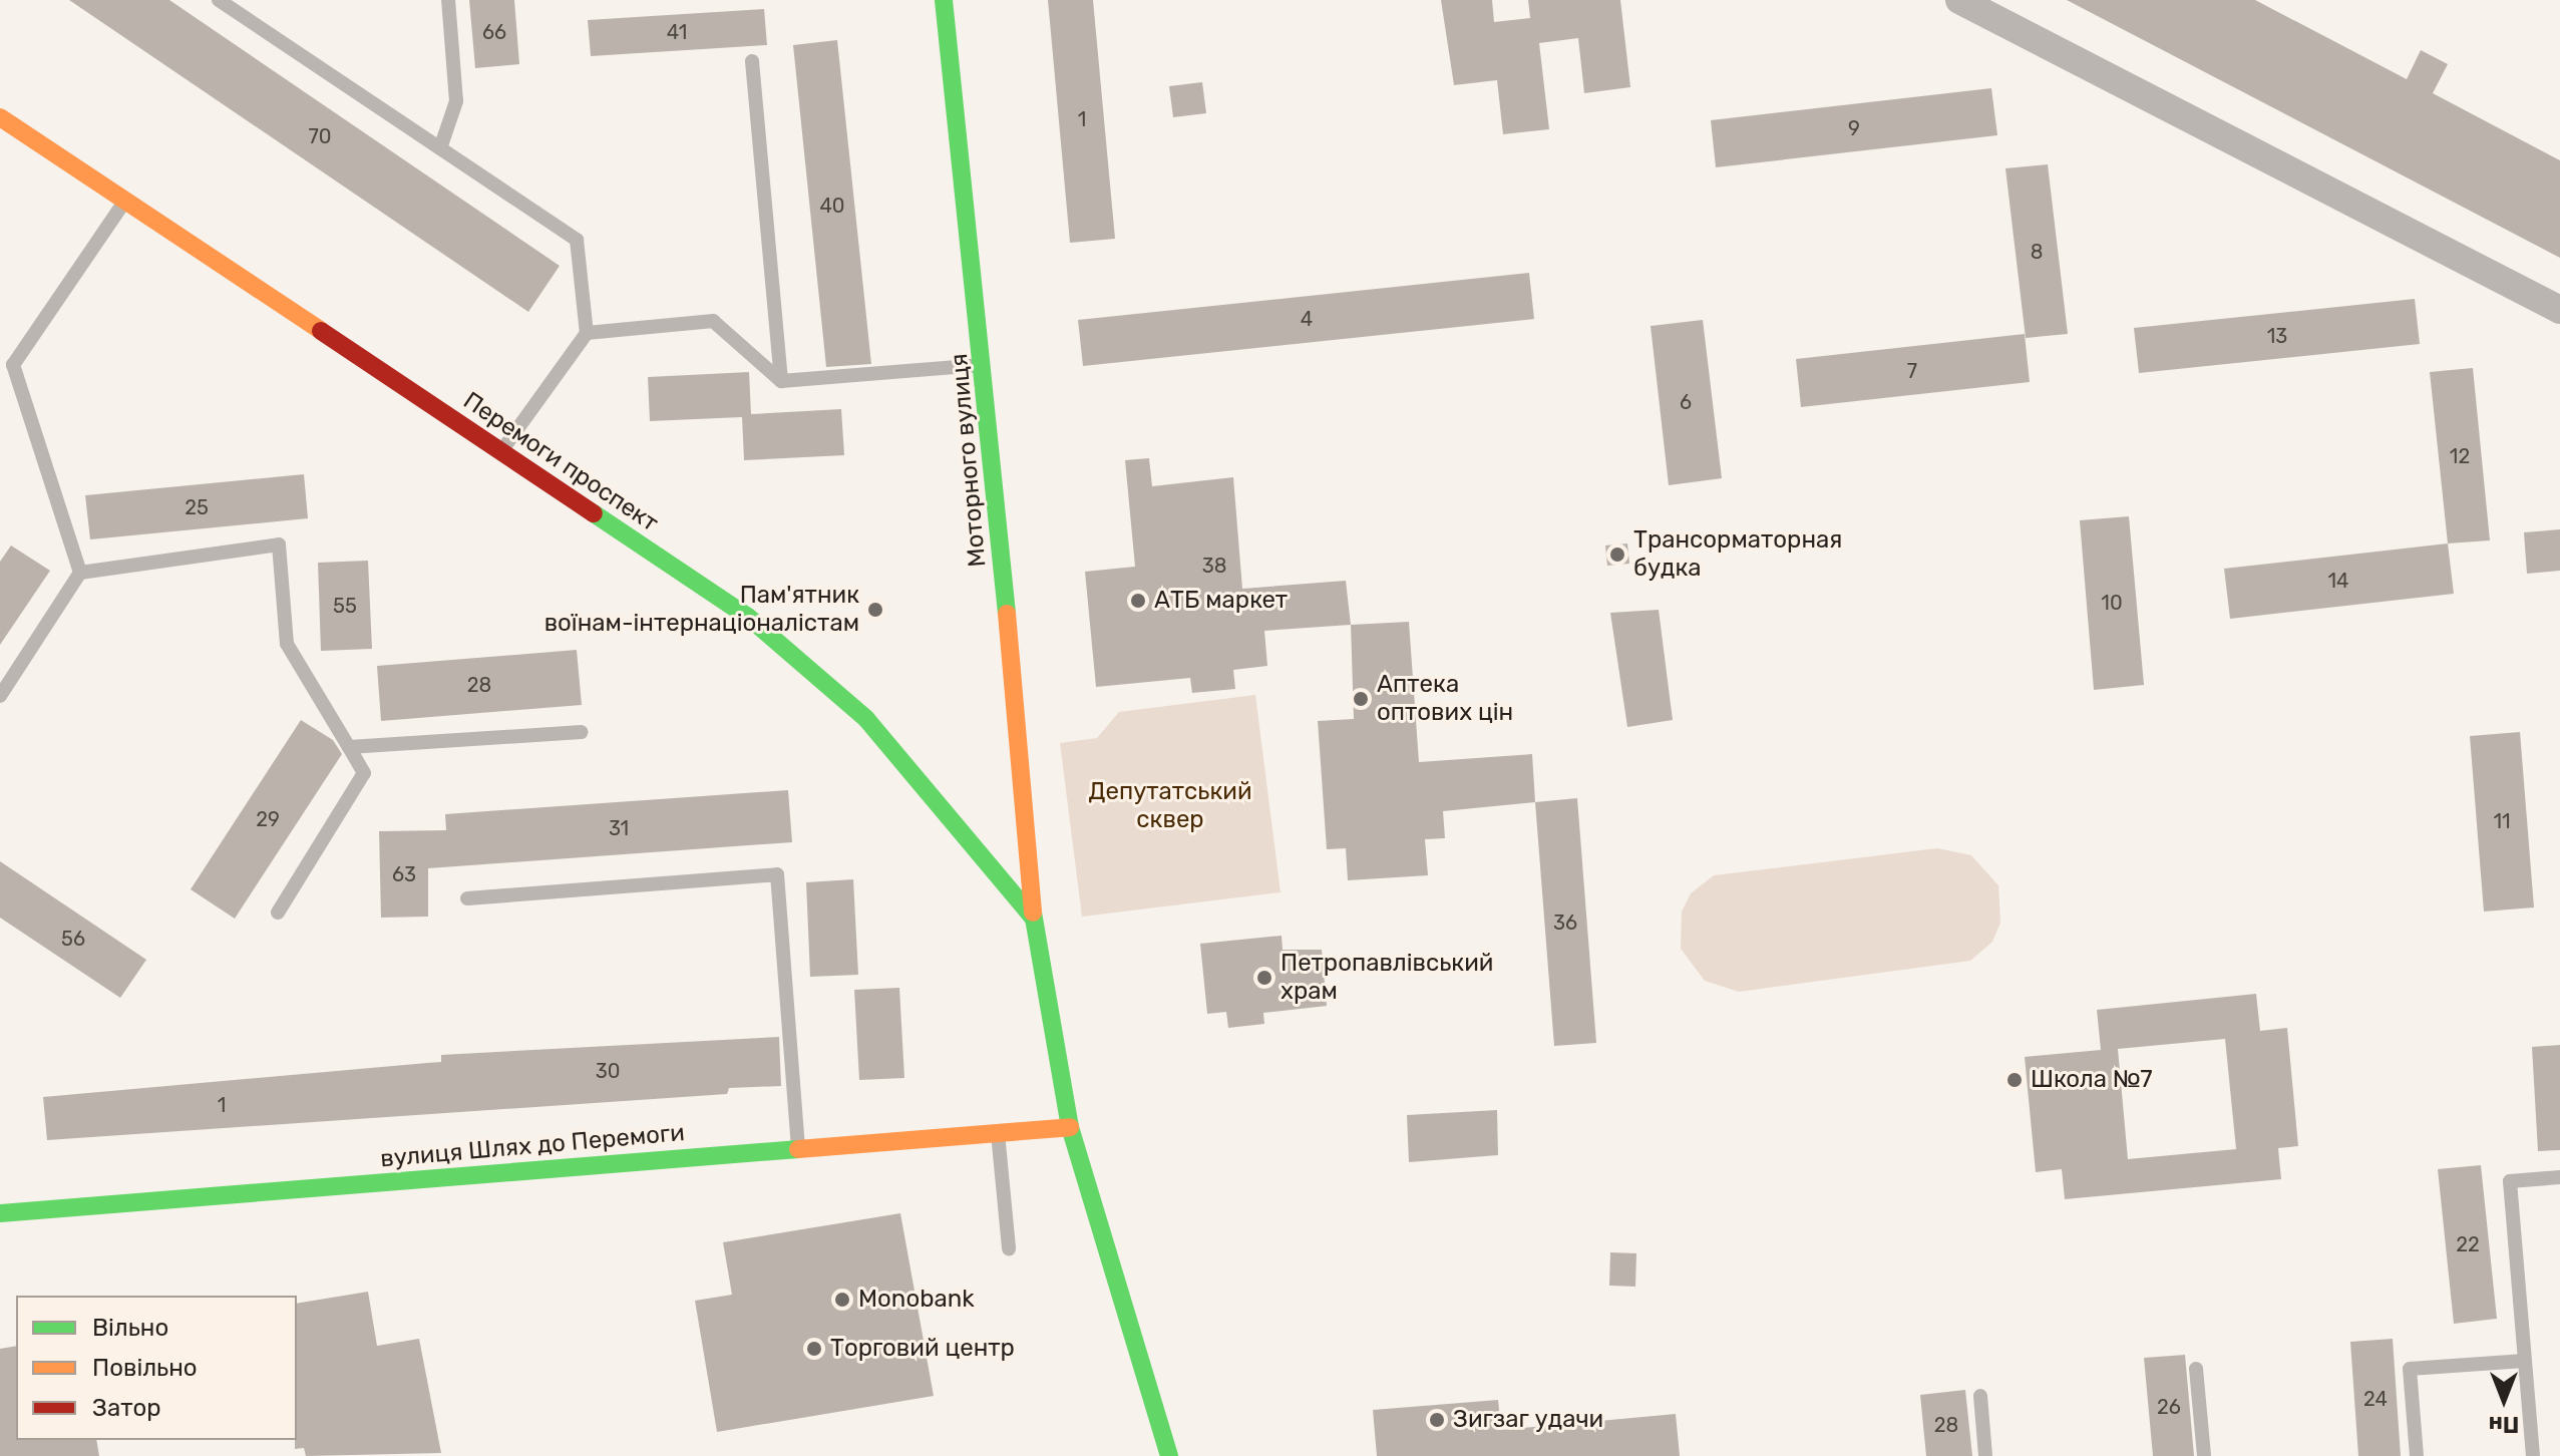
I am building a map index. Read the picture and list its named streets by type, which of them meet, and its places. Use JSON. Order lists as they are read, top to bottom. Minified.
{"streets":{"street":["Моторного вулиця","Перемоги проспект","вулиця Шлях до Перемоги"]},"crossings":[["Моторного вулиця","Перемоги проспект"],["Моторного вулиця","вулиця Шлях до Перемоги"]],"parks":["Депутатський сквер"],"places":["Трансорматорная будка","АТБ маркет","Пам'ятник воїнам-інтернаціоналістам","Аптека оптових цін","Петропавлівський храм","Школа №7","Monobank","Торговий центр","Зигзаг удачи"],"house_numbers":["66","41","1","9","70","40","8","4","13","7","6","12","25","38","14","10","55","28","29","11","31","63","36","56","30","1","22","24","26","28"],"legend":["Вільно","Повільно","Затор"],"north":"bottom"}
